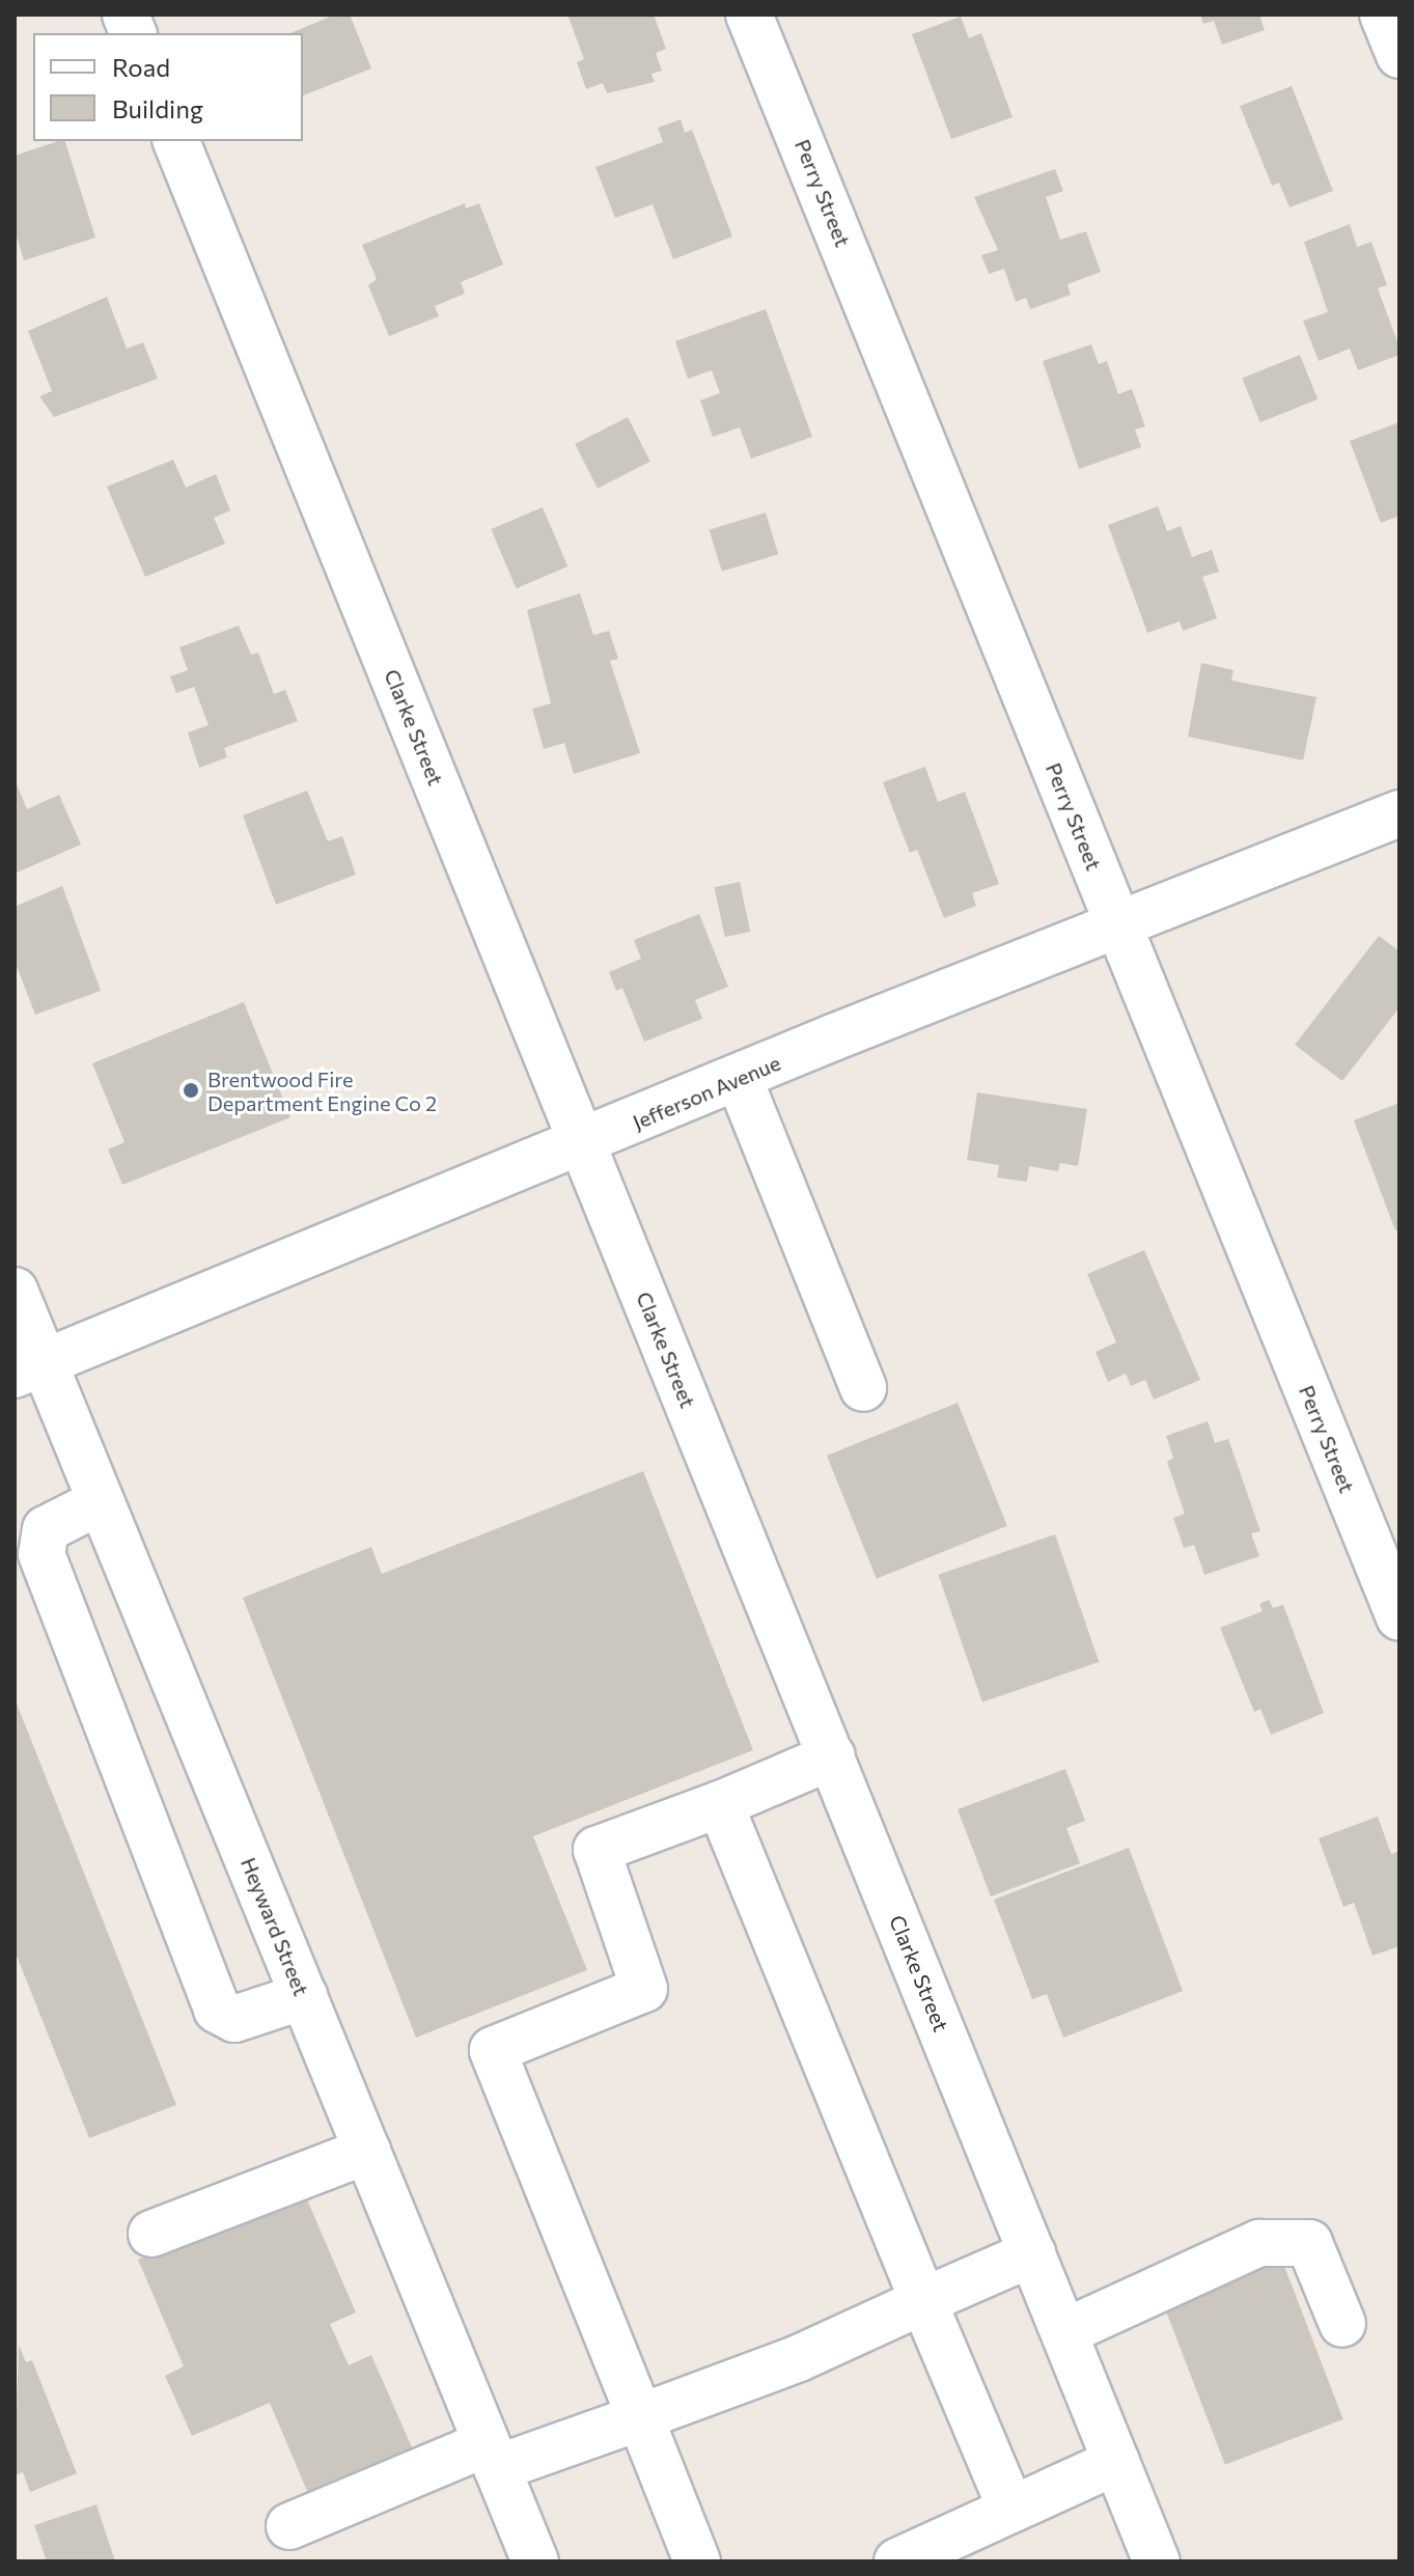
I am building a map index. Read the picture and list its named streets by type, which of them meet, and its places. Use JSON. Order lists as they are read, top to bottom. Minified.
{"streets":{"street":["Perry Street","Clarke Street","Jefferson Avenue","Heyward Street"]},"crossings":[["Perry Street","Jefferson Avenue"],["Clarke Street","Jefferson Avenue"],["Jefferson Avenue","Heyward Street"]],"places":["Brentwood Fire Department Engine Co 2"],"legend":["Road","Building"]}
